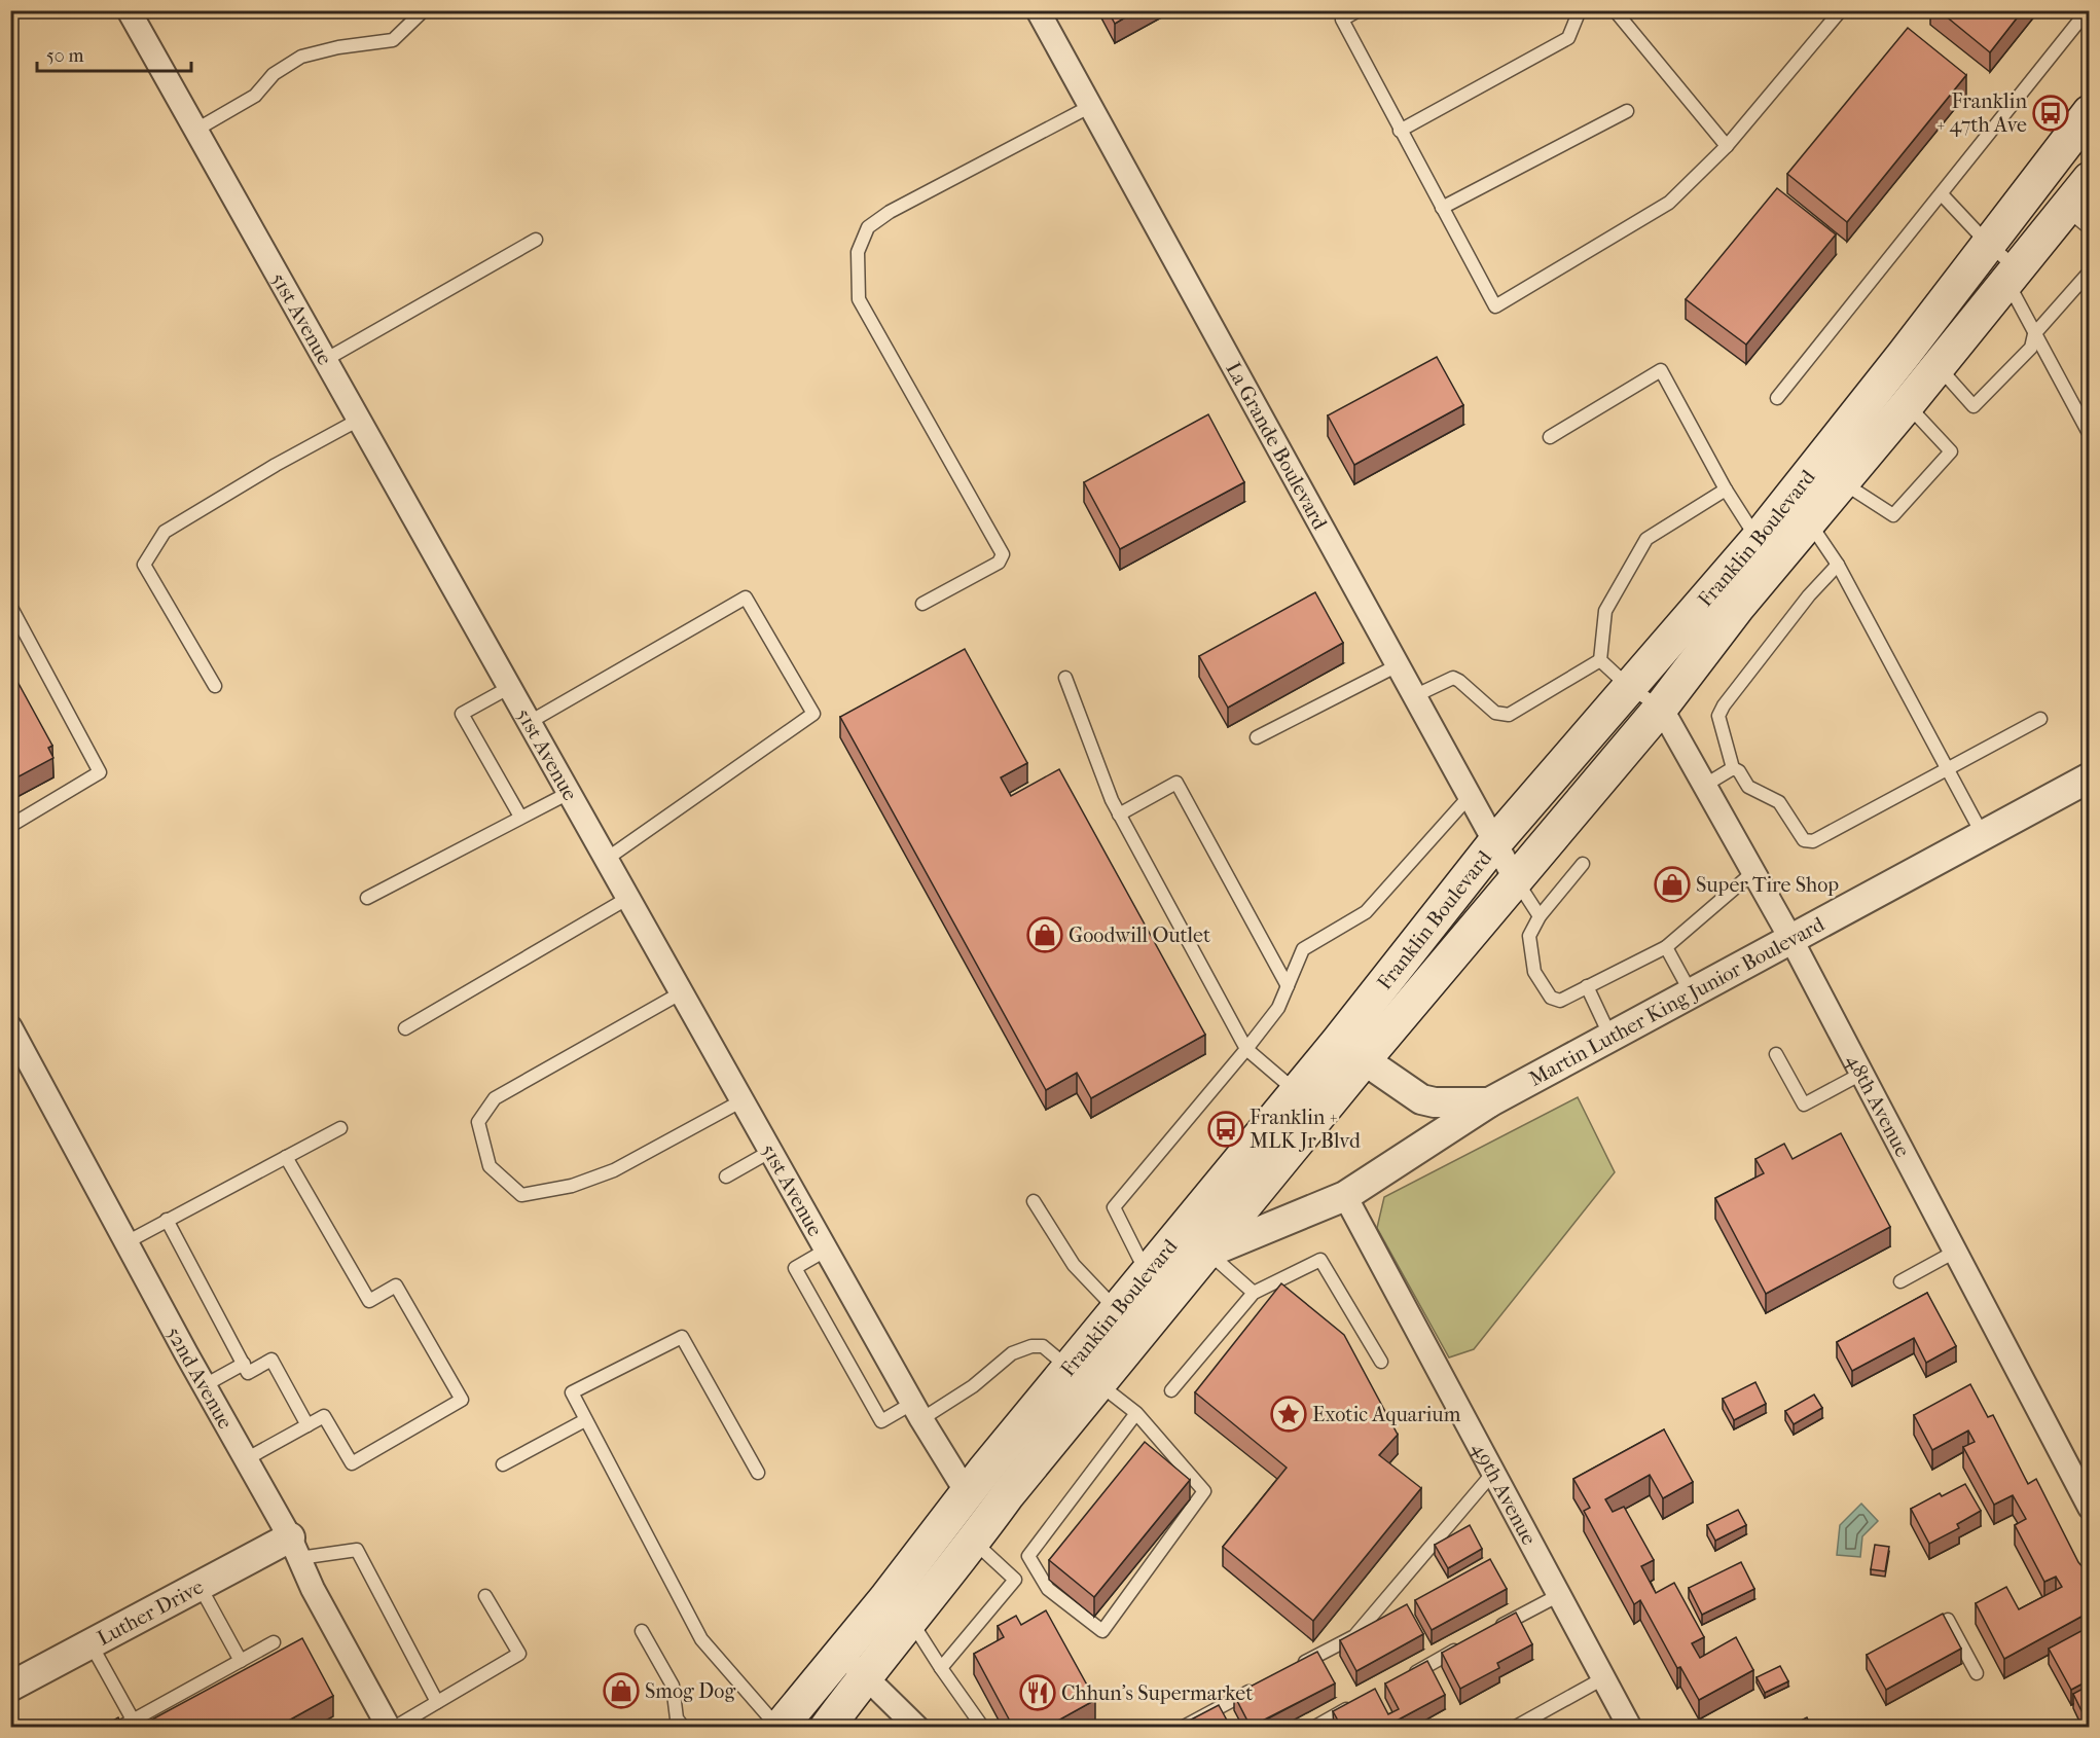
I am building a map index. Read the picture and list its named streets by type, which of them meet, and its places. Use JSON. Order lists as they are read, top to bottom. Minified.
{"streets":{"main road":["Franklin Boulevard"],"street":["51st Avenue","La Grande Boulevard","Martin Luther King Junior Boulevard","48th Avenue","52nd Avenue","49th Avenue","Luther Drive"]},"crossings":[["51st Avenue","Franklin Boulevard"],["La Grande Boulevard","Franklin Boulevard"],["Franklin Boulevard","Martin Luther King Junior Boulevard"],["Franklin Boulevard","48th Avenue"],["Martin Luther King Junior Boulevard","48th Avenue"],["Martin Luther King Junior Boulevard","49th Avenue"],["52nd Avenue","Luther Drive"]],"places":{"bus stop":["Franklin + 47th Ave","Franklin + MLK Jr Blvd"],"shop":["Super Tire Shop","Goodwill Outlet","Smog Dog"],"place":["Exotic Aquarium"],"restaurant":["Chhun's Supermarket"]},"scale_bar":"50 m"}
